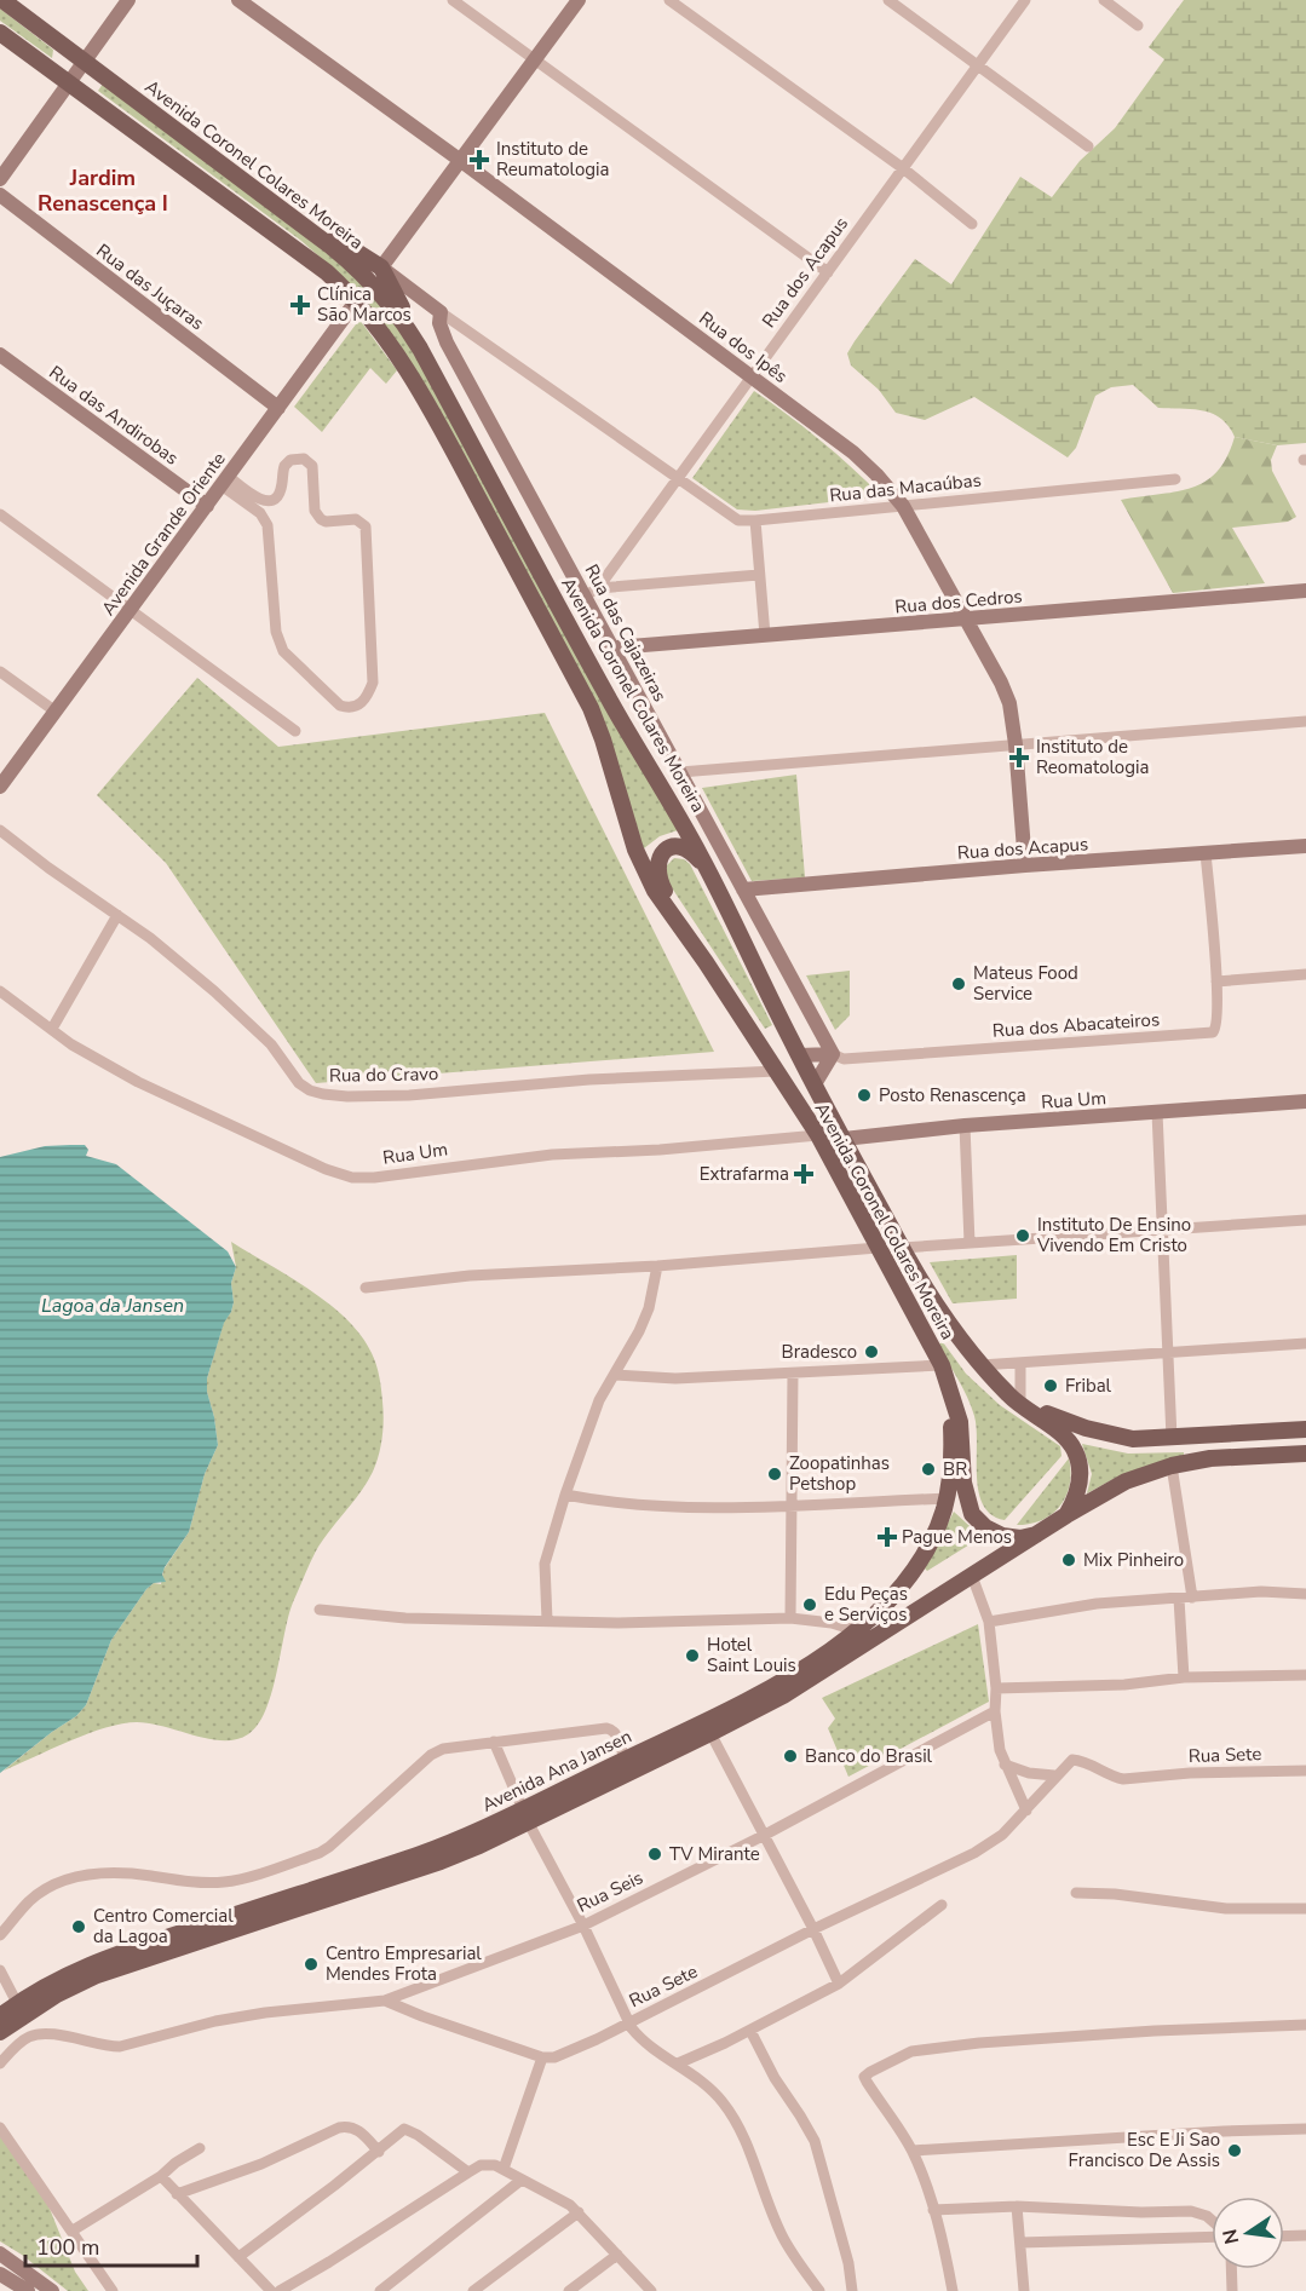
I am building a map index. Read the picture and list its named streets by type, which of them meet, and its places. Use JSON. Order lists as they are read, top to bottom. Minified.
{"streets":{"main road":["Avenida Coronel Colares Moreira","Avenida Ana Jansen"],"street":["Rua dos Acapus","Rua das Juçaras","Rua dos Ipês","Rua das Andirobas","Rua das Macaúbas","Avenida Grande Oriente","Rua dos Cedros","Rua das Cajazeiras","Rua dos Abacateiros","Rua do Cravo","Rua Um","Rua Sete","Rua Seis"]},"crossings":[["Avenida Coronel Colares Moreira","Avenida Grande Oriente"],["Avenida Coronel Colares Moreira","Rua dos Abacateiros"],["Avenida Coronel Colares Moreira","Rua do Cravo"],["Avenida Coronel Colares Moreira","Rua Um"],["Avenida Coronel Colares Moreira","Avenida Ana Jansen"],["Rua dos Acapus","Rua dos Ipês"],["Rua dos Acapus","Rua das Cajazeiras"],["Rua das Juçaras","Avenida Grande Oriente"],["Rua dos Ipês","Rua das Macaúbas"],["Rua dos Ipês","Rua dos Cedros"],["Rua das Andirobas","Avenida Grande Oriente"],["Rua dos Cedros","Rua das Cajazeiras"],["Rua das Cajazeiras","Rua dos Abacateiros"]],"districts":["Jardim Renascença I"],"water":["Lagoa da Jansen"],"places":{"health":["Instituto de Reumatologia","Clínica São Marcos","Instituto de Reomatologia","Extrafarma","Pague Menos"],"other":["Mateus Food Service","Posto Renascença","Instituto De Ensino Vivendo Em Cristo","Bradesco","Fribal","BR","Zoopatinhas Petshop","Mix Pinheiro","Edu Peças e Serviços","Hotel Saint Louis","Banco do Brasil","TV Mirante","Centro Comercial da Lagoa","Centro Empresarial Mendes Frota","Esc E Ji Sao Francisco De Assis"]},"scale_bar":"100 m","north":"left"}
